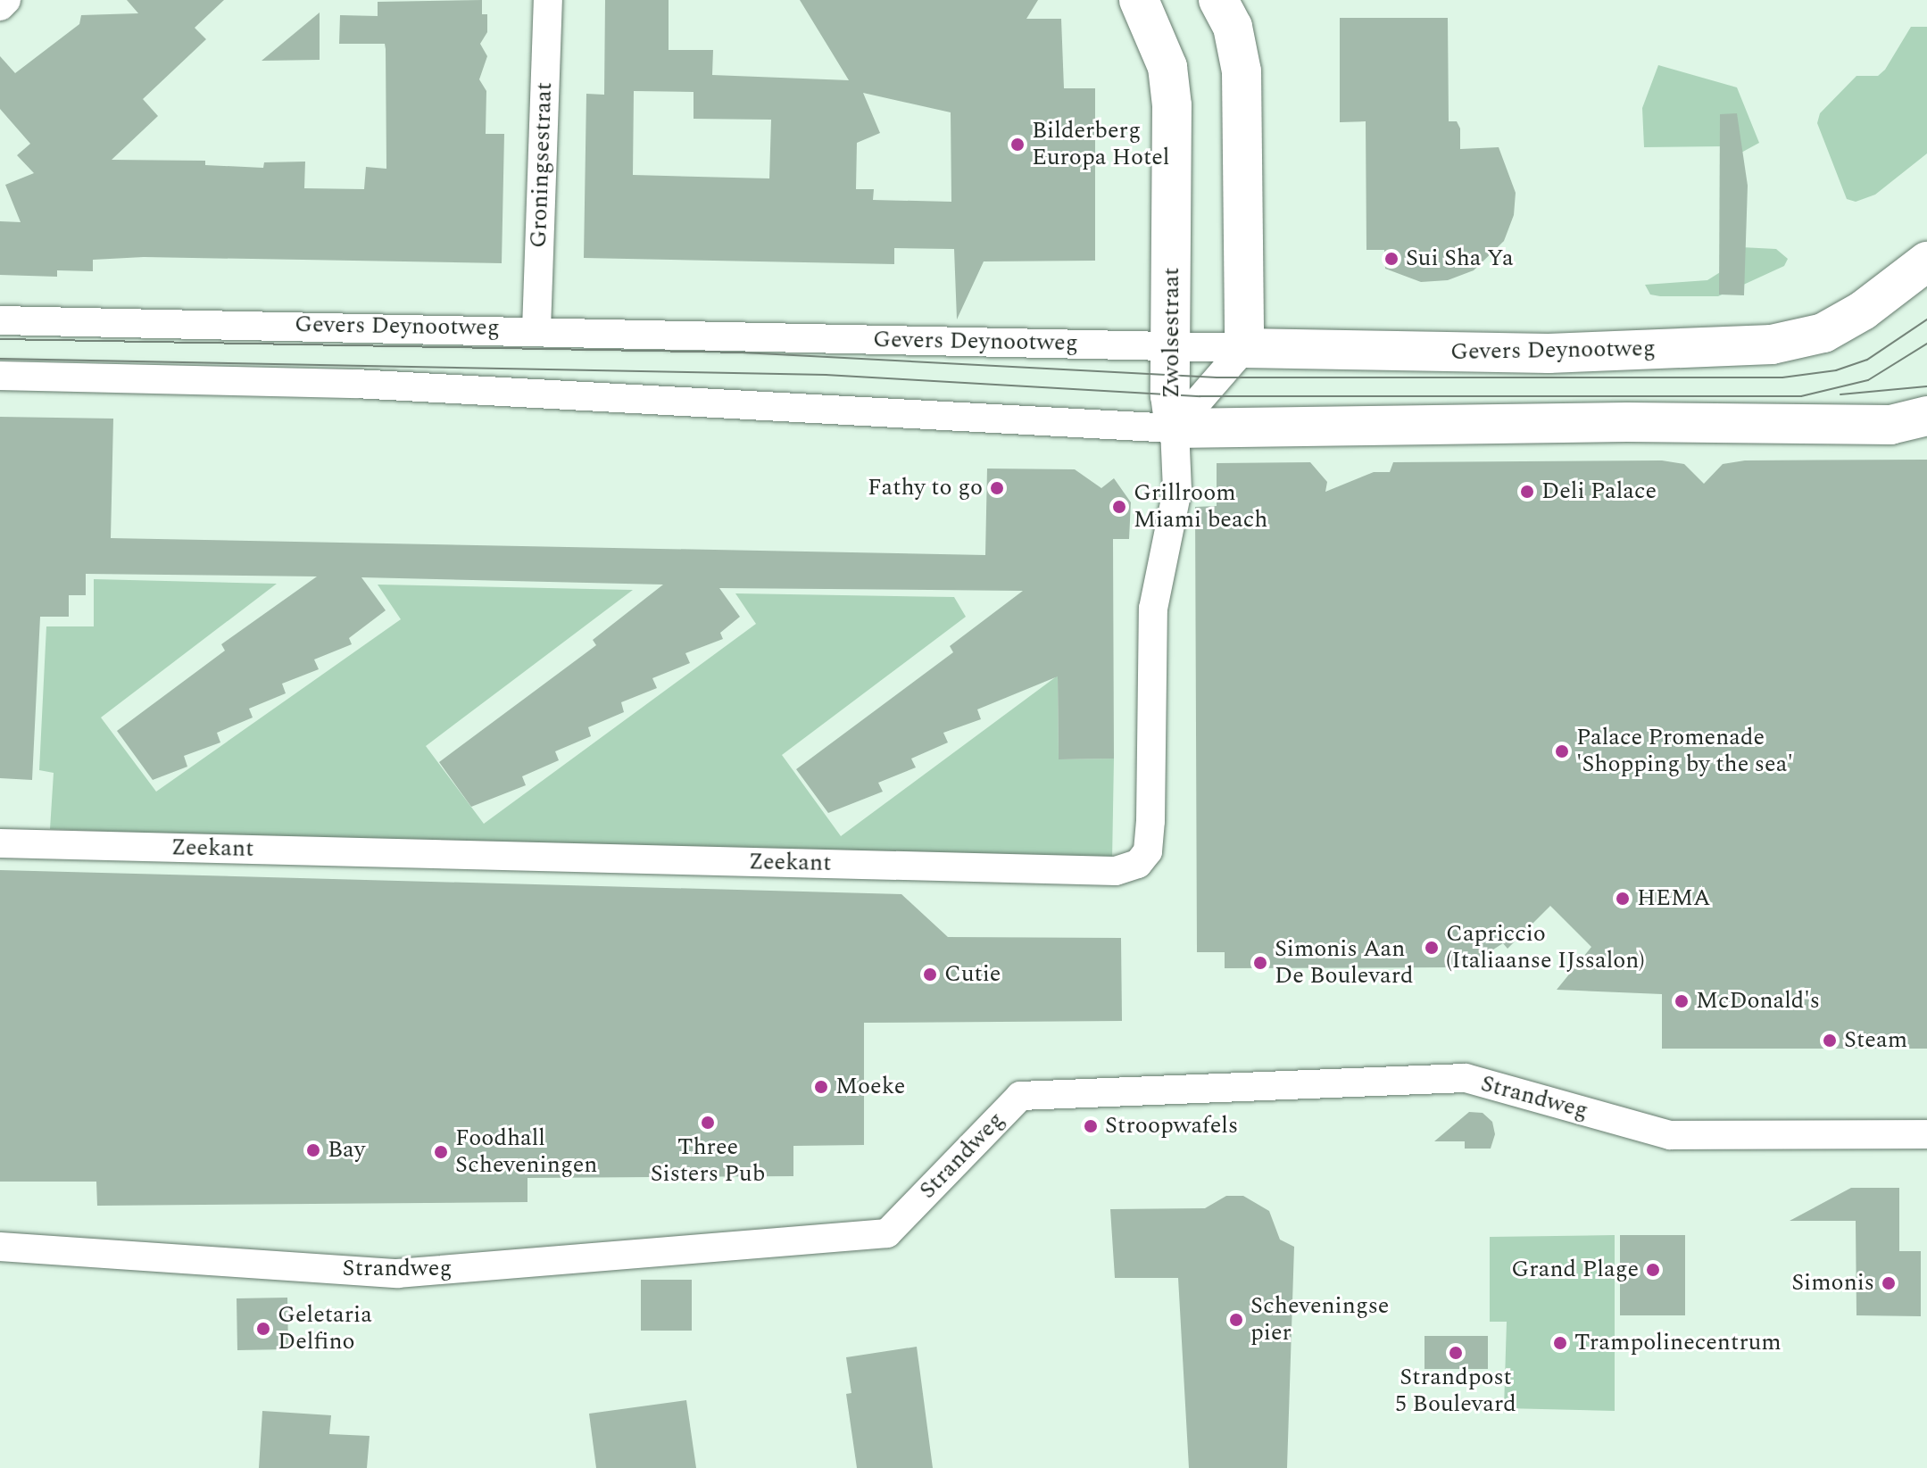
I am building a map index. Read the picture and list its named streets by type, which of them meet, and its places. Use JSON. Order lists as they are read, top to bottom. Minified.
{"streets":{"main road":["Gevers Deynootweg","Zwolsestraat"],"street":["Groningsestraat","Zeekant","Strandweg"]},"crossings":[["Groningsestraat","Gevers Deynootweg"],["Gevers Deynootweg","Zwolsestraat"],["Zwolsestraat","Zeekant"]],"places":["Bilderberg Europa Hotel","Sui Sha Ya","Fathy to go","Deli Palace","Grillroom Miami beach","Palace Promenade 'Shopping by the sea'","HEMA","Capriccio (Italiaanse IJssalon)","Simonis Aan De Boulevard","Cutie","McDonald's","Steam","Moeke","Three Sisters Pub","Stroopwafels","Bay","Foodhall Scheveningen","Grand Plage","Simonis","Scheveningse pier","Geletaria Delfino","Trampolinecentrum","Strandpost 5 Boulevard"]}
